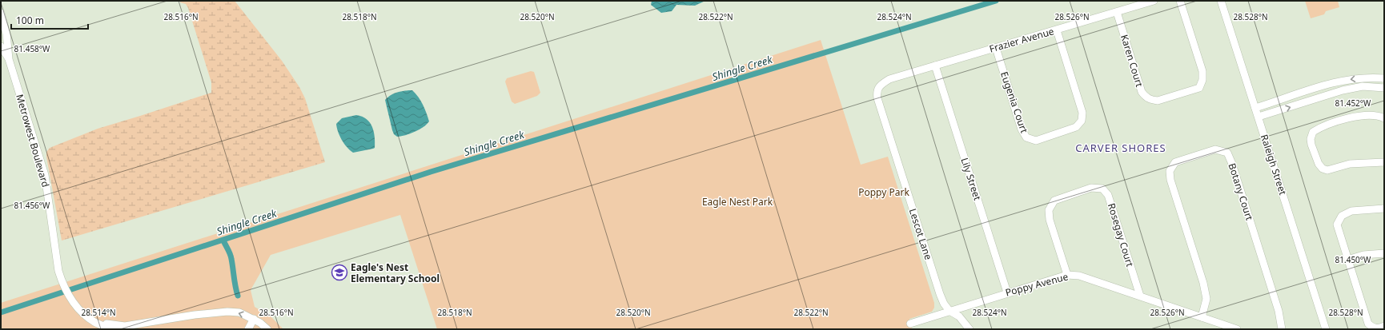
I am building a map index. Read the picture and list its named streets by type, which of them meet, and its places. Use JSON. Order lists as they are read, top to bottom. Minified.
{"streets":{"street":["Frazier Avenue","Karen Court","Eugenia Court","Metrowest Boulevard","Raleigh Street","Lily Street","Botany Court","Lescot Lane","Rosegay Court","Poppy Avenue"]},"crossings":[["Frazier Avenue","Karen Court"],["Frazier Avenue","Eugenia Court"],["Frazier Avenue","Lily Street"],["Frazier Avenue","Lescot Lane"],["Lily Street","Poppy Avenue"],["Botany Court","Poppy Avenue"],["Lescot Lane","Poppy Avenue"],["Rosegay Court","Poppy Avenue"]],"districts":["CARVER SHORES"],"water":["Shingle Creek"],"parks":["Poppy Park","Eagle Nest Park"],"places":{"school or university":["Eagle's Nest Elementary School"]},"scale_bar":"100 m","coordinates":["28.516°N","28.518°N","28.520°N","28.522°N","28.524°N","28.526°N","28.528°N","81.458°W","81.452°W","81.456°W","81.450°W","28.514°N"]}
